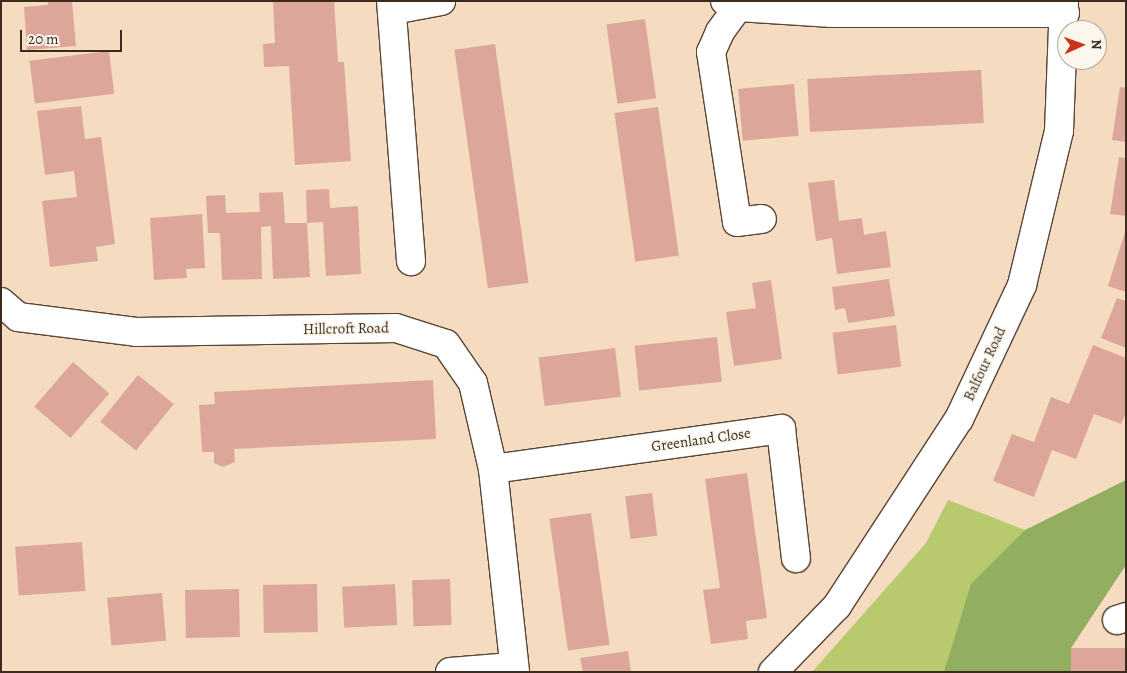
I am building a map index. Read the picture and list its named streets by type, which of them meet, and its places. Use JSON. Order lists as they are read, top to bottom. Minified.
{"streets":{"street":["Hillcroft Road","Balfour Road","Greenland Close"]},"crossings":[["Hillcroft Road","Greenland Close"]],"scale_bar":"20 m","north":"right"}
